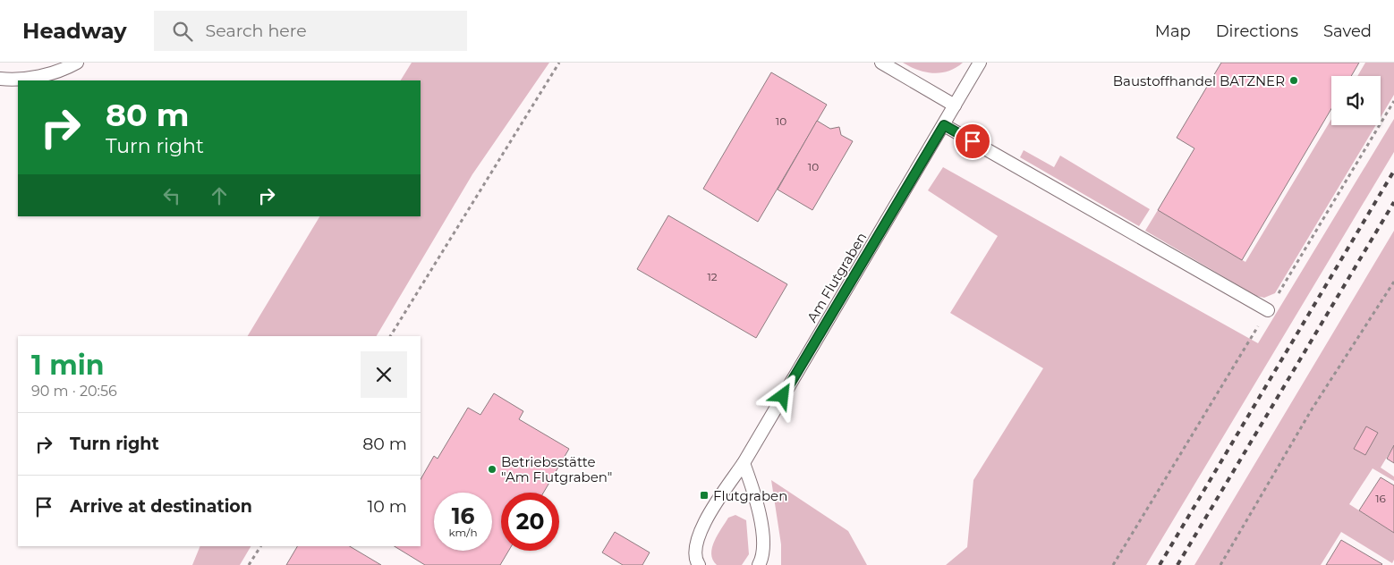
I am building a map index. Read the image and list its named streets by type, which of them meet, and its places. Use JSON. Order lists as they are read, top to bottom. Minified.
{"streets":{"lane":["Am Flutgraben"]},"places":{"other":["Baustoffhandel BATZNER","Betriebsstätte \"Am Flutgraben\""],"transit":["Flutgraben"]},"house_numbers":["10","10","12","16"],"page":{"header":"Headway","search":"Search here","nav":["Map","Directions","Saved"],"turn":["80 m","Turn right"],"heading":["1 min","90 m · 20:56"],"list":[{"name":"Turn right","value":"80 m"},{"name":"Arrive at destination","value":"10 m"}],"speed":"16 km/h","limit":"20"}}
